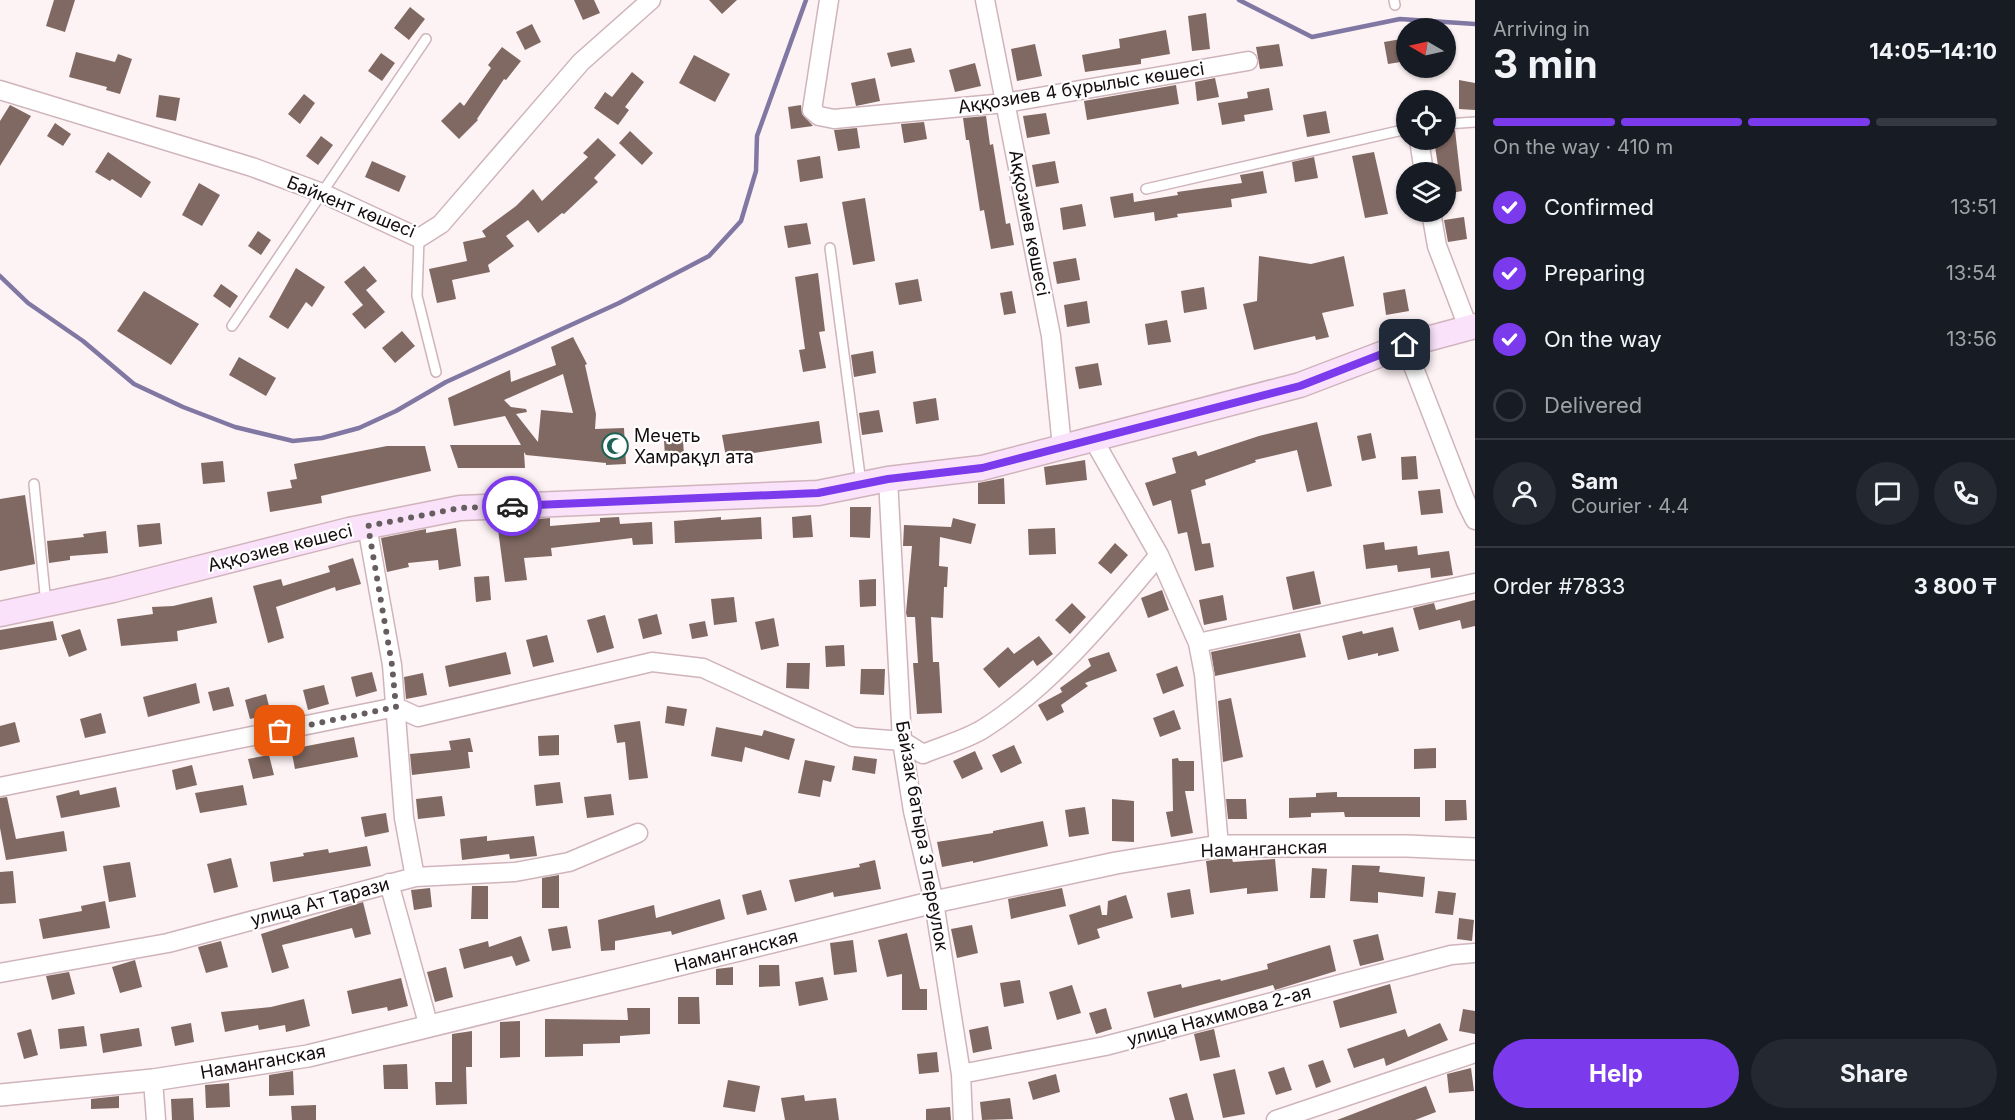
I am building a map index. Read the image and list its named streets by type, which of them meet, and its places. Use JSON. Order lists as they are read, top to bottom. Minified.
{"streets":{"main road":["Аққозиев көшесі"],"street":["Аққозиев 4 бұрылыс көшесі","Байкент көшесі","Байзак батыра 3 переулок","Наманганская","улица Ат Тарази","улица Нахимова 2-ая"]},"crossings":[["Аққозиев 4 бұрылыс көшесі","Аққозиев көшесі"],["Аққозиев көшесі","Байзак батыра 3 переулок"],["Байзак батыра 3 переулок","Наманганская"],["Байзак батыра 3 переулок","улица Нахимова 2-ая"]],"places":{"mosque":["Мечеть Хамрақұл ата"]},"north":"left","page":{"heading":["3 min","Arriving in","14:05–14:10"],"panel":["Sam","Courier · 4.4","Order #7833","3 800 ₸"],"bar":"On the way · 410 m","list":[["Confirmed","13:51"],["Preparing","13:54"],["On the way","13:56"],"Delivered"],"buttons":["Help","Share"]}}
